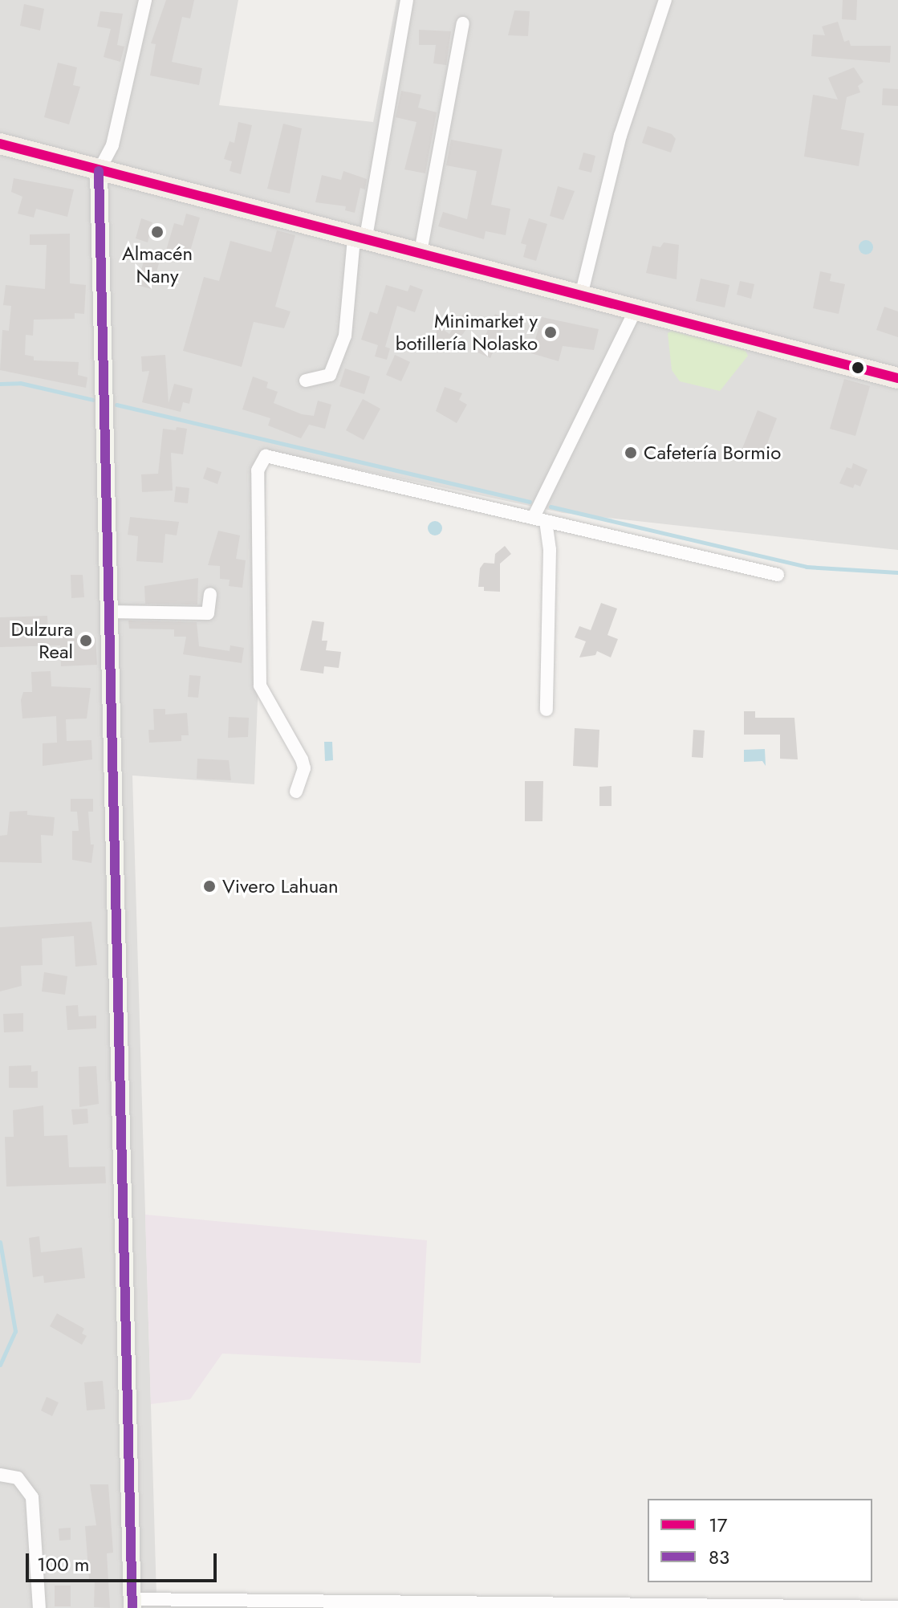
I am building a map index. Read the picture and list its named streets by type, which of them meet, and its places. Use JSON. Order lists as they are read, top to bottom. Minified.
{"places":["Almacén Nany","Minimarket y botillería Nolasko","Cafetería Bormio","Dulzura Real","Vivero Lahuan"],"lines":["transit line 17","transit line 83"],"legend":["17","83"],"scale_bar":"100 m"}
